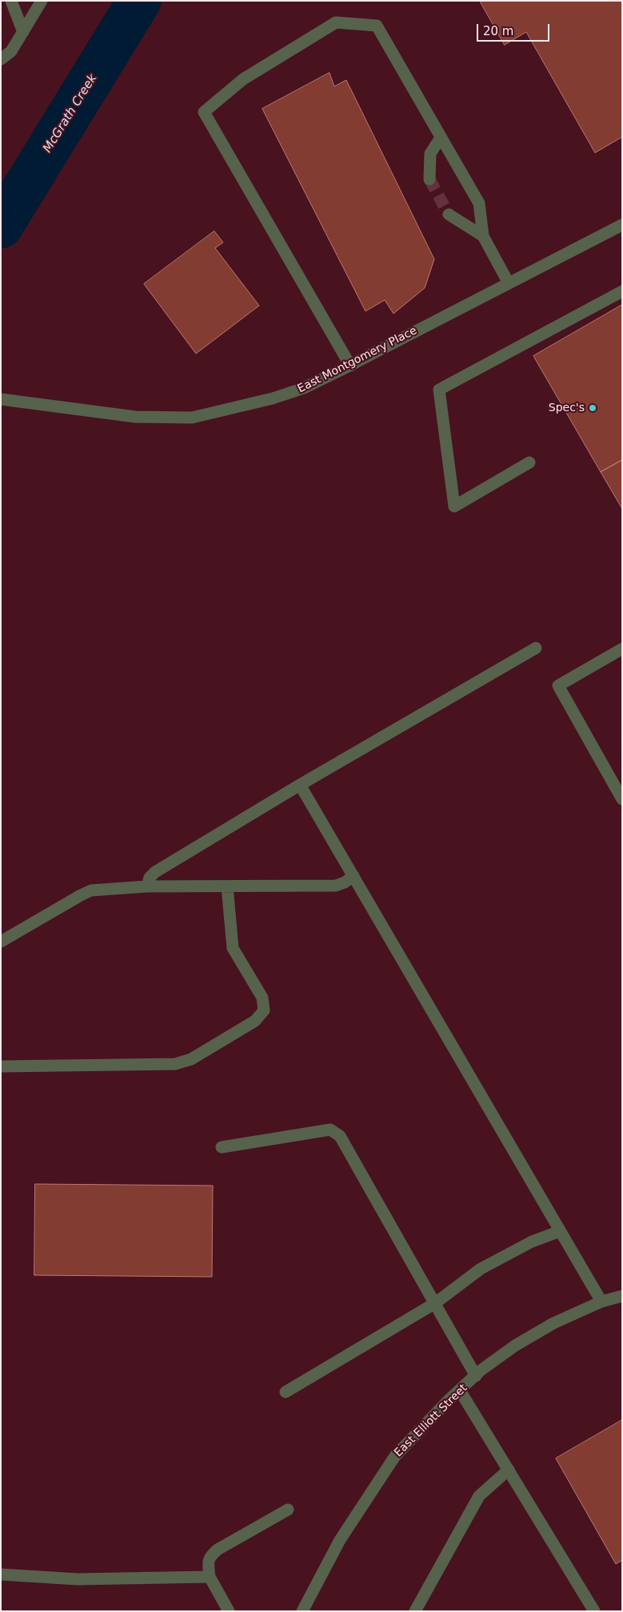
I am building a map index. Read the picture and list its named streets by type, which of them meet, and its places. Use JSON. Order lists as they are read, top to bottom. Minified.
{"streets":{"street":["East Montgomery Place","East Elliott Street"]},"water":["McGrath Creek"],"places":["Spec's"],"scale_bar":"20 m"}
